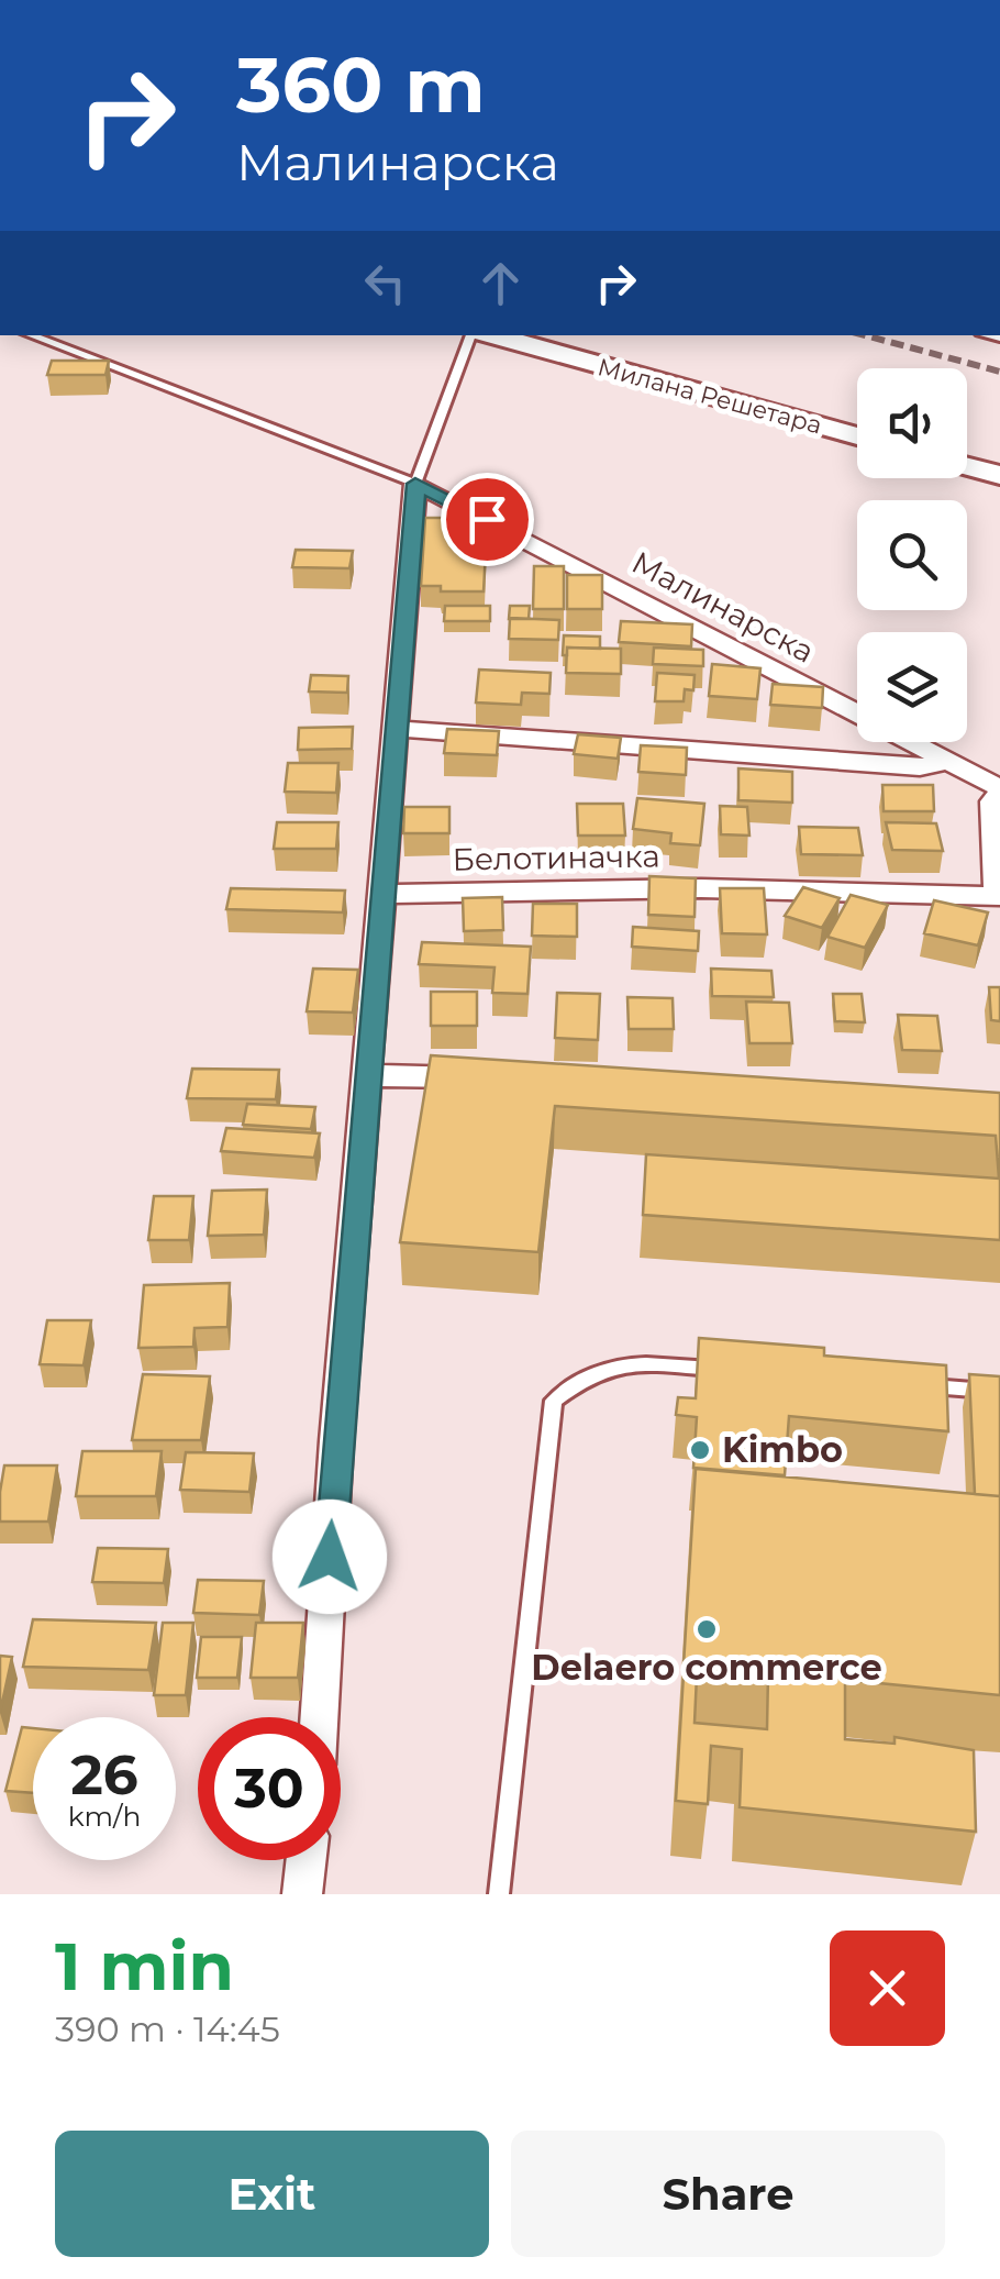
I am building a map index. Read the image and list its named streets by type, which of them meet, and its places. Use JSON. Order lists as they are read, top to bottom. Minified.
{"streets":{"street":["Милана Решетара","Малинарска","Белотиначка"]},"crossings":[["Малинарска","Белотиначка"]],"places":["Kimbo","Delaero commerce"],"page":{"turn":["360 m","Малинарска"],"speed":"26 km/h","limit":"30","heading":["1 min","390 m · 14:45"],"buttons":["Exit","Share"]}}
